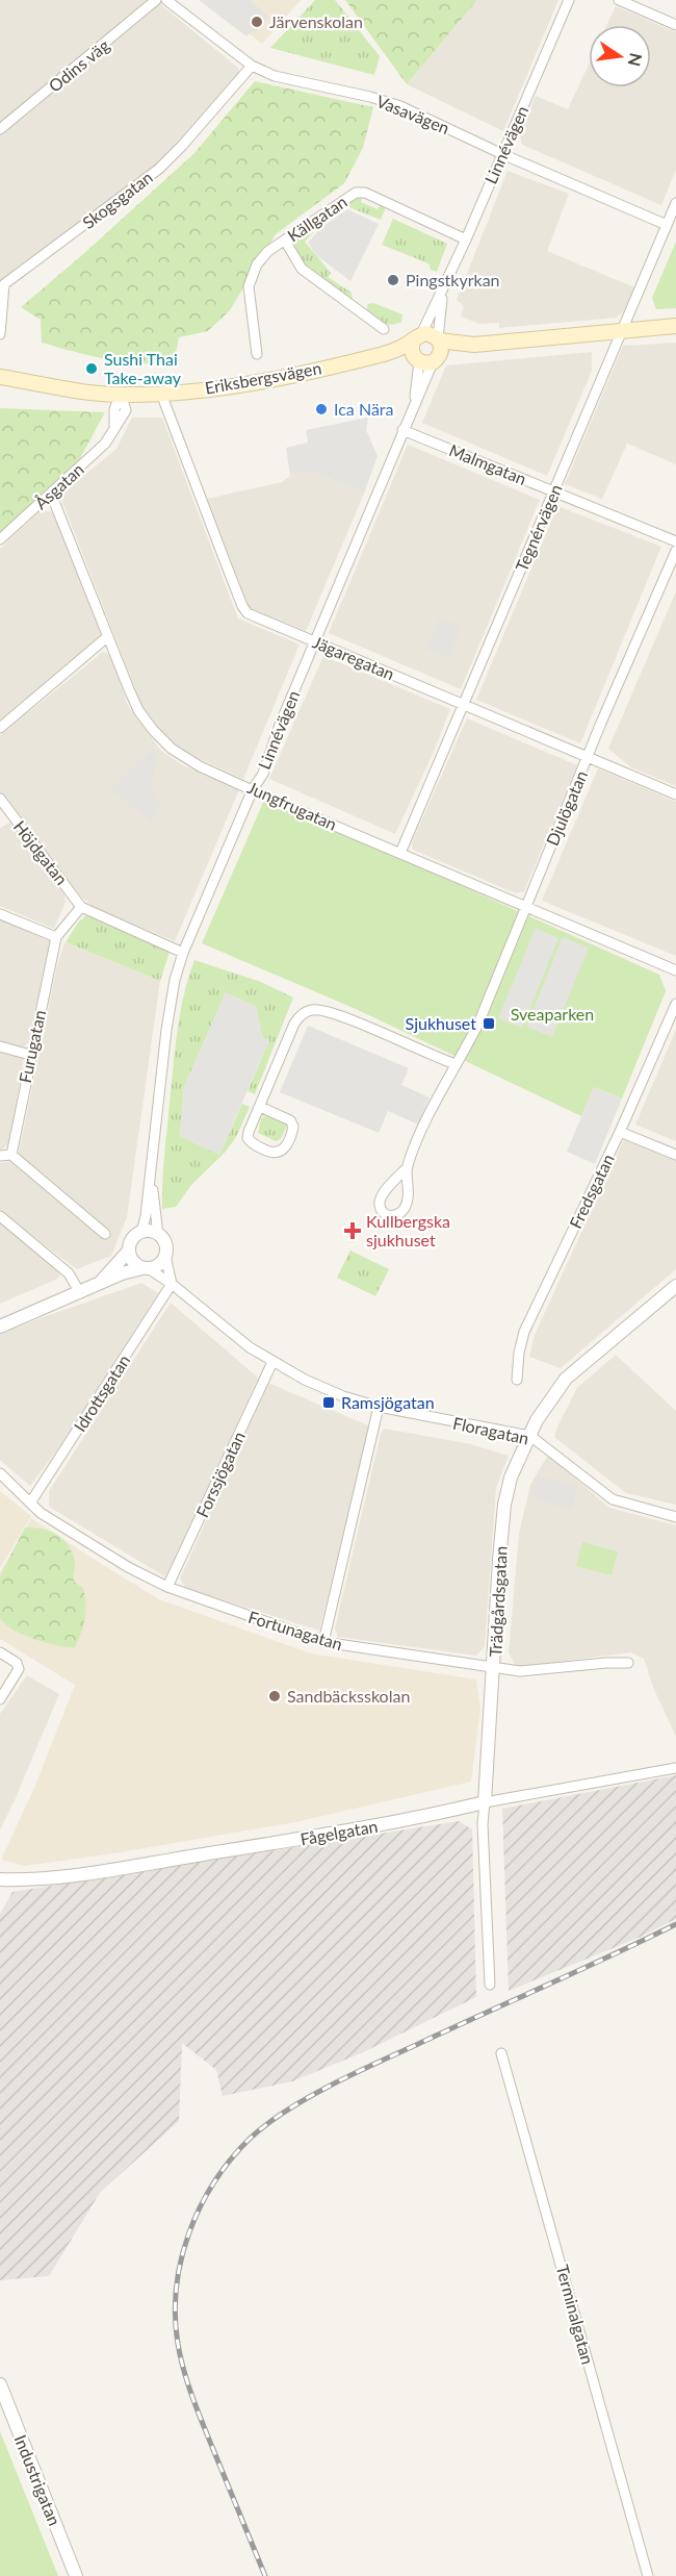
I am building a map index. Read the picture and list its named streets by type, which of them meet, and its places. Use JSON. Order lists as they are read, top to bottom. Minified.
{"streets":{"main road":["Eriksbergsvägen"],"street":["Odins väg","Vasavägen","Linnévägen","Skogsgatan","Källgatan","Malmgatan","Åsgatan","Tegnérvägen","Jägaregatan","Jungfrugatan","Djulögatan","Höjdgatan","Furugatan","Fredsgatan","Idrottsgatan","Floragatan","Forssjögatan","Trädgårdsgatan","Fortunagatan","Fågelgatan","Terminalgatan","Industrigatan"]},"crossings":[["Vasavägen","Linnévägen"],["Vasavägen","Skogsgatan"],["Vasavägen","Tegnérvägen"],["Linnévägen","Källgatan"],["Linnévägen","Eriksbergsvägen"],["Linnévägen","Malmgatan"],["Linnévägen","Jägaregatan"],["Linnévägen","Jungfrugatan"],["Linnévägen","Höjdgatan"],["Linnévägen","Floragatan"],["Eriksbergsvägen","Åsgatan"],["Eriksbergsvägen","Tegnérvägen"],["Eriksbergsvägen","Jägaregatan"],["Malmgatan","Tegnérvägen"],["Åsgatan","Jungfrugatan"],["Tegnérvägen","Jägaregatan"],["Tegnérvägen","Jungfrugatan"],["Jägaregatan","Djulögatan"],["Jungfrugatan","Djulögatan"],["Idrottsgatan","Floragatan"],["Idrottsgatan","Fortunagatan"],["Floragatan","Forssjögatan"],["Floragatan","Trädgårdsgatan"],["Forssjögatan","Fortunagatan"],["Trädgårdsgatan","Fortunagatan"],["Trädgårdsgatan","Fågelgatan"]],"parks":["Sveaparken"],"places":{"other":["Järvenskolan","Pingstkyrkan","Sushi Thai Take-away","Ica Nära","Sandbäcksskolan"],"transit":["Sjukhuset","Ramsjögatan"],"health":["Kullbergska sjukhuset"]},"north":"right"}
